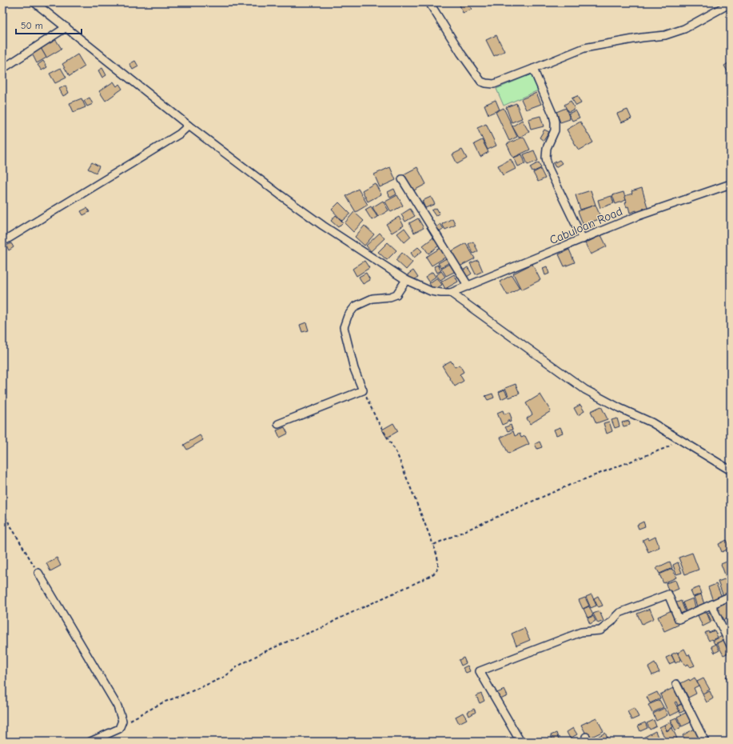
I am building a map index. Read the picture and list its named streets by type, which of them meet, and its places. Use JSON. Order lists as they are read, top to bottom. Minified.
{"streets":{"street":["Cabuloan Road"]},"scale_bar":"50 m"}
